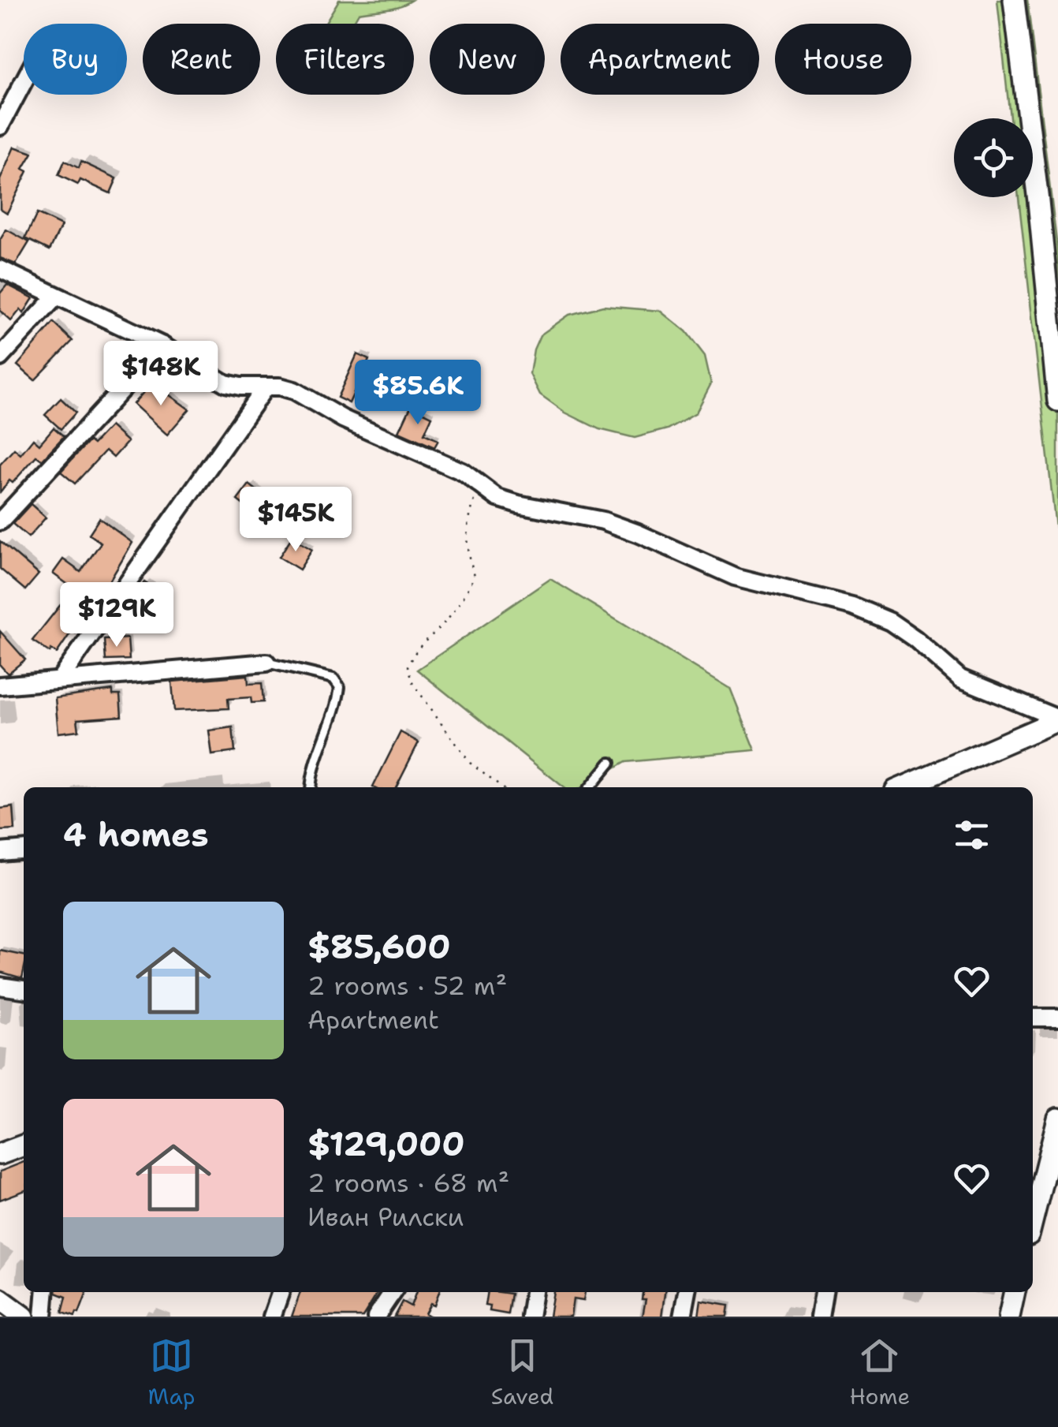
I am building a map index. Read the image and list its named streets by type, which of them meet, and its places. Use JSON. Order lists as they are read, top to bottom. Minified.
{"page":{"chip":["Buy","Rent","Filters","New","Apartment","House"],"price":["$148K","$85.6K","$145K","$129K"],"heading":"4 homes","list":[{"name":"$85,600","note":"2 rooms · 52 m² · Apartment"},{"name":"$129,000","note":"2 rooms · 68 m² · Иван Рилски"}],"tabs":["Map","Saved","Home"]}}
